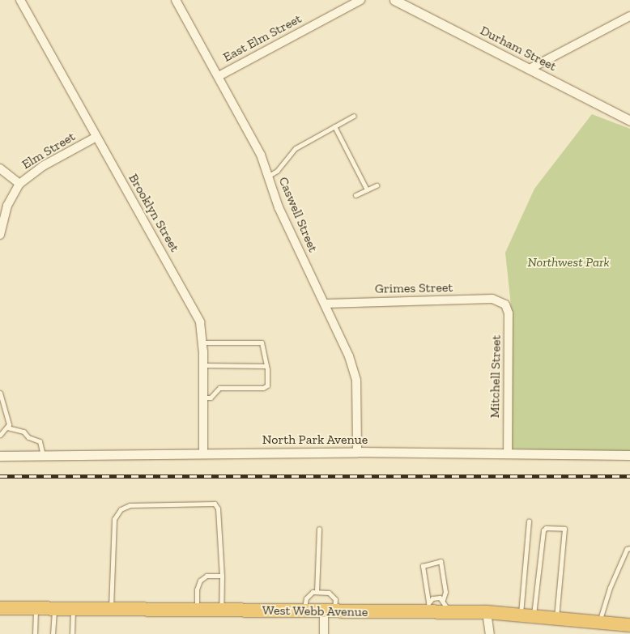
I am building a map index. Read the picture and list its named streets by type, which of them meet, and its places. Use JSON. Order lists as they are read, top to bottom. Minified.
{"streets":{"highway":["West Webb Avenue"],"street":["East Elm Street","Durham Street","Elm Street","Brooklyn Street","Caswell Street","Grimes Street","Mitchell Street","North Park Avenue"]},"crossings":[["East Elm Street","Caswell Street"],["Elm Street","Brooklyn Street"],["Brooklyn Street","North Park Avenue"],["Caswell Street","Grimes Street"],["Caswell Street","North Park Avenue"],["Grimes Street","Mitchell Street"],["Mitchell Street","North Park Avenue"]],"parks":["Northwest Park"]}
